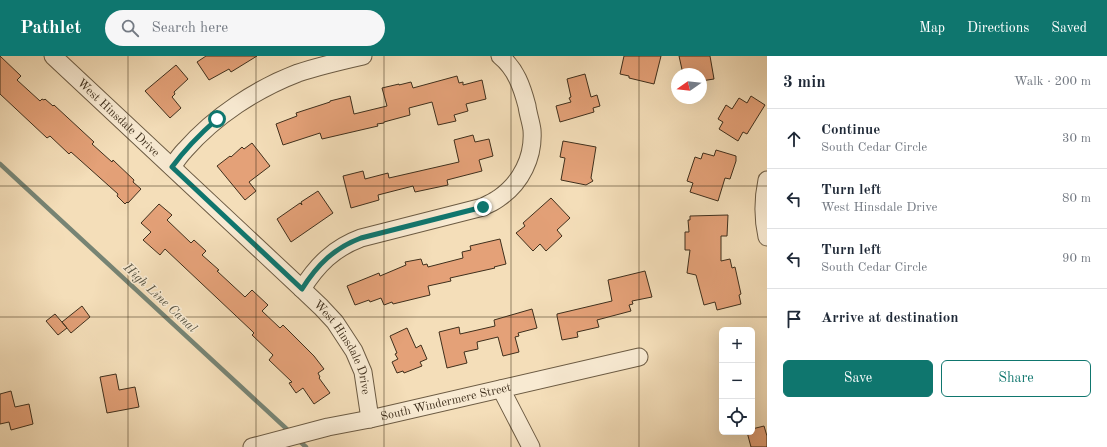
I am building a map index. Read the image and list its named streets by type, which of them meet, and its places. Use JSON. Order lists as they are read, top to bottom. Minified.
{"streets":{"street":["West Hinsdale Drive","South Windermere Street"]},"crossings":[["West Hinsdale Drive","South Windermere Street"]],"water":["High Line Canal"],"north":"left","page":{"header":"Pathlet","search":"Search here","nav":["Map","Directions","Saved"],"heading":["3 min","Walk · 200 m"],"list":[["Continue","South Cedar Circle","30 m"],["Turn left","West Hinsdale Drive","80 m"],["Turn left","South Cedar Circle","90 m"],"Arrive at destination"],"map_buttons":["+","−"],"buttons":["Save","Share"]}}
